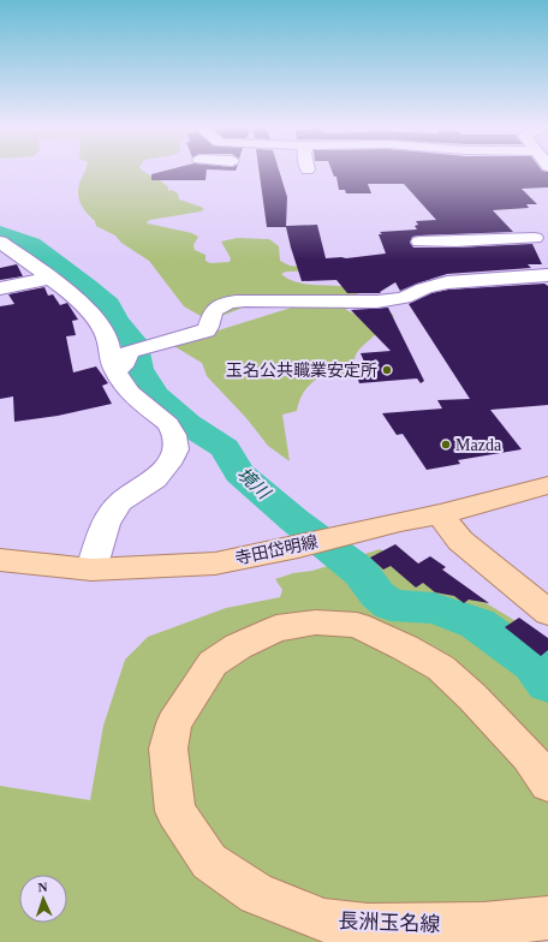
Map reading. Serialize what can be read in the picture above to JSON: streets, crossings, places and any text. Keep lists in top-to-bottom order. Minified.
{"streets":{"main road":["寺田岱明線","長洲玉名線"]},"water":["境川"],"places":["玉名公共職業安定所","Mazda"],"north":"top"}
